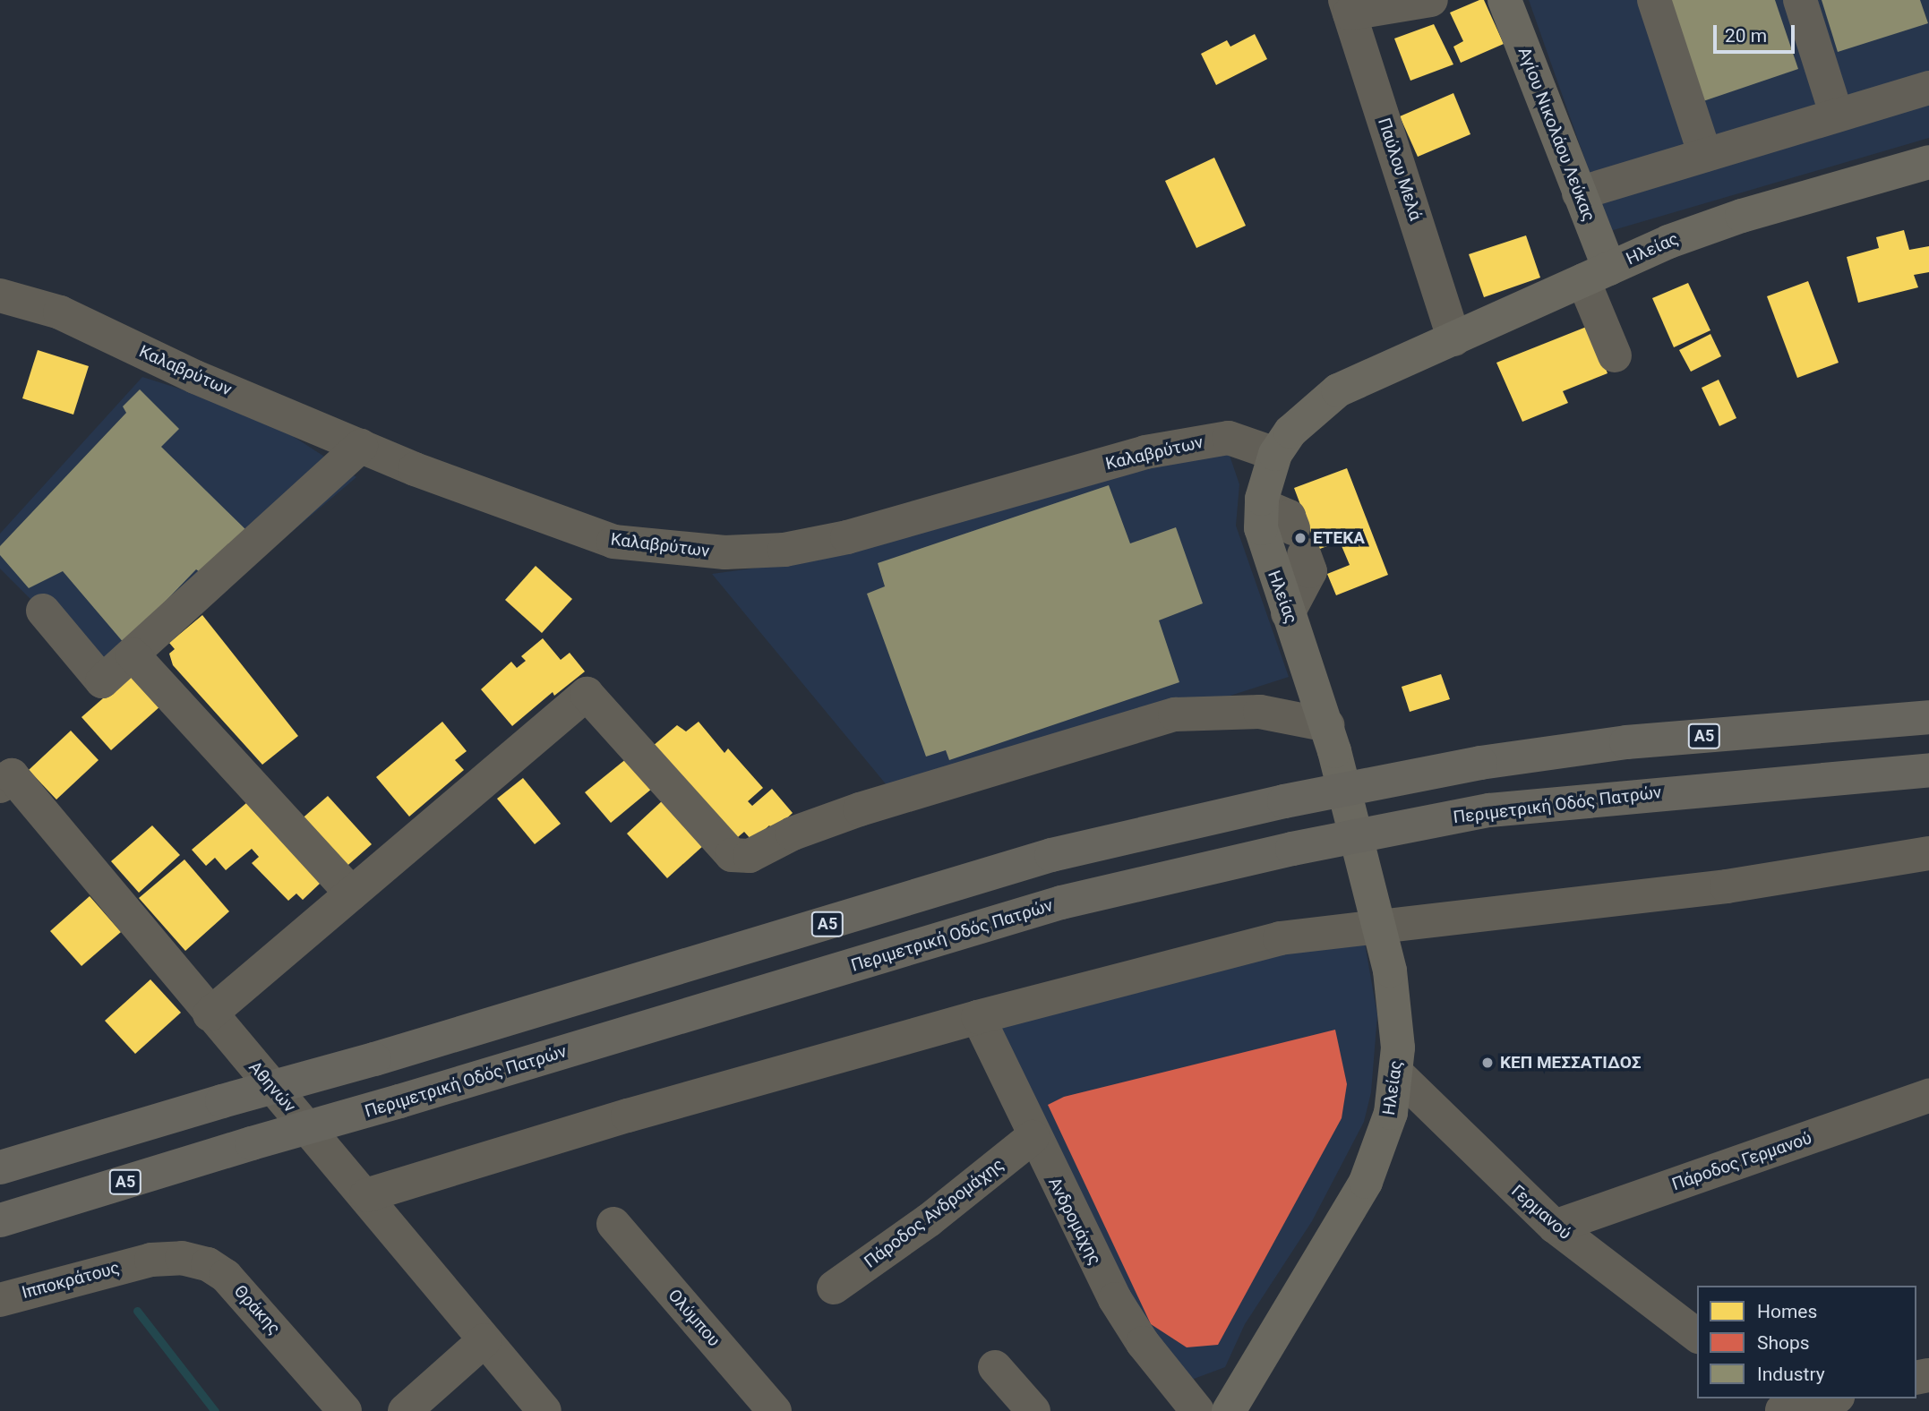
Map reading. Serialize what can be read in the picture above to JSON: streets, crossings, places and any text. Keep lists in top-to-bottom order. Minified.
{"streets":{"highway":["Α5","Περιμετρική Οδός Πατρών"],"main road":["Αγίου Νικολάου Λεύκας","Ηλείας"],"street":["Παύλου Μελά","Καλαβρύτων","Αθηνών","Πάροδος Γερμανού","Γερμανού","Πάροδος Ανδρομάχης","Ανδρομάχης","Ιπποκράτους","Θράκης","Ολύμπου"]},"crossings":[["Αγίου Νικολάου Λεύκας","Ηλείας"],["Παύλου Μελά","Ηλείας"],["Ηλείας","Καλαβρύτων"],["Ηλείας","Γερμανού"],["Πάροδος Γερμανού","Γερμανού"],["Πάροδος Ανδρομάχης","Ανδρομάχης"],["Ιπποκράτους","Θράκης"]],"places":["ΕΤΕΚΑ","ΚΕΠ ΜΕΣΣΑΤΙΔΟΣ"],"legend":["Homes","Shops","Industry"],"scale_bar":"20 m"}
